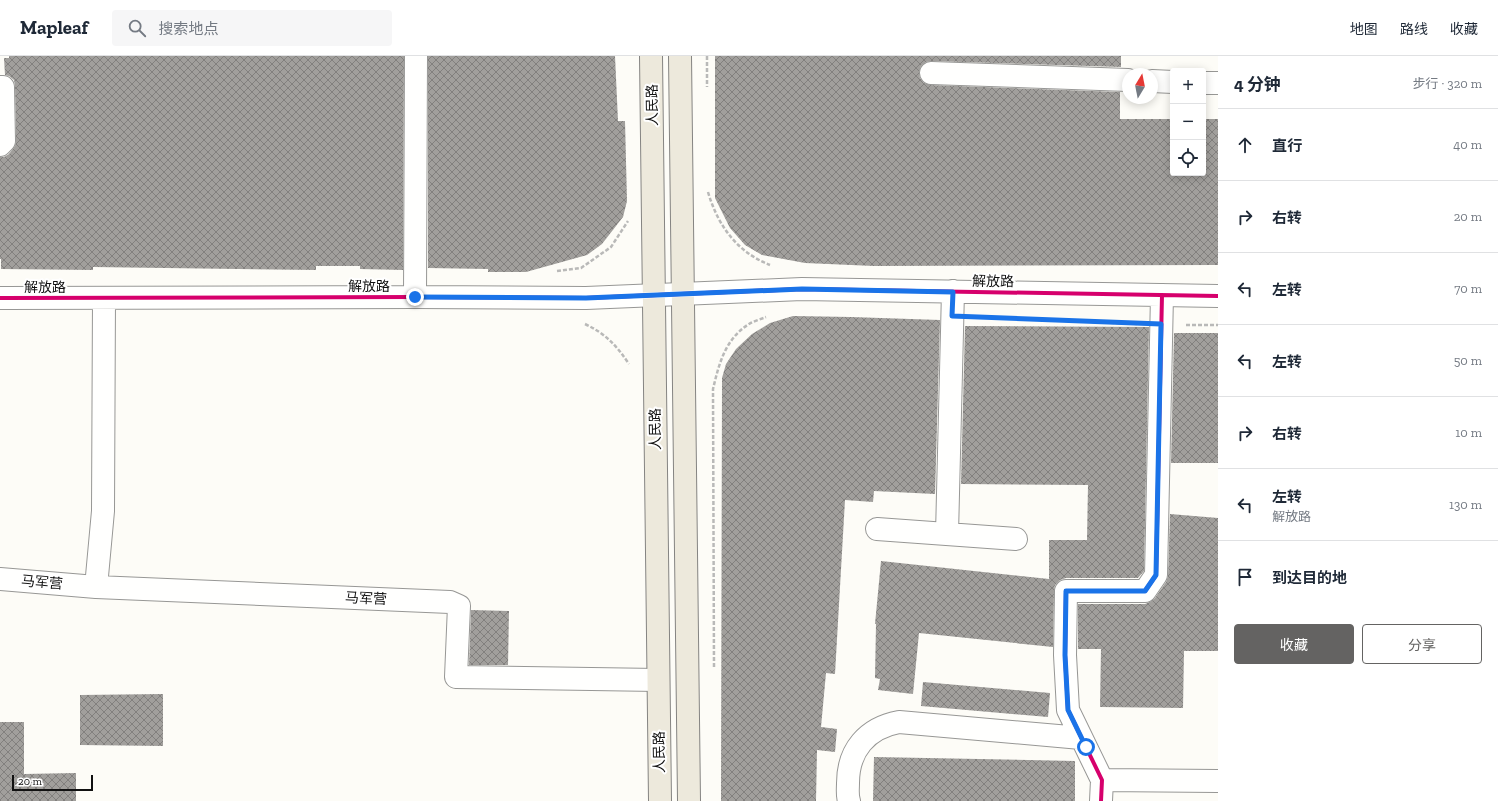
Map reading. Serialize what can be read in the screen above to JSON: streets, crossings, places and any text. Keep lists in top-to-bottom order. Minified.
{"streets":{"main road":["人民路"],"street":["解放路","马军营"]},"crossings":[["人民路","解放路"],["人民路","马军营"]],"scale_bar":"20 m","north":"top","page":{"header":"Mapleaf","search":"搜索地点","nav":["地图","路线","收藏"],"heading":["4 分钟","步行 · 320 m"],"map_buttons":["+","−"],"list":[["直行","40 m"],["右转","20 m"],["左转","70 m"],["左转","50 m"],["右转","10 m"],["左转","解放路","130 m"],"到达目的地"],"buttons":["收藏","分享"],"scale":"20 m"}}
